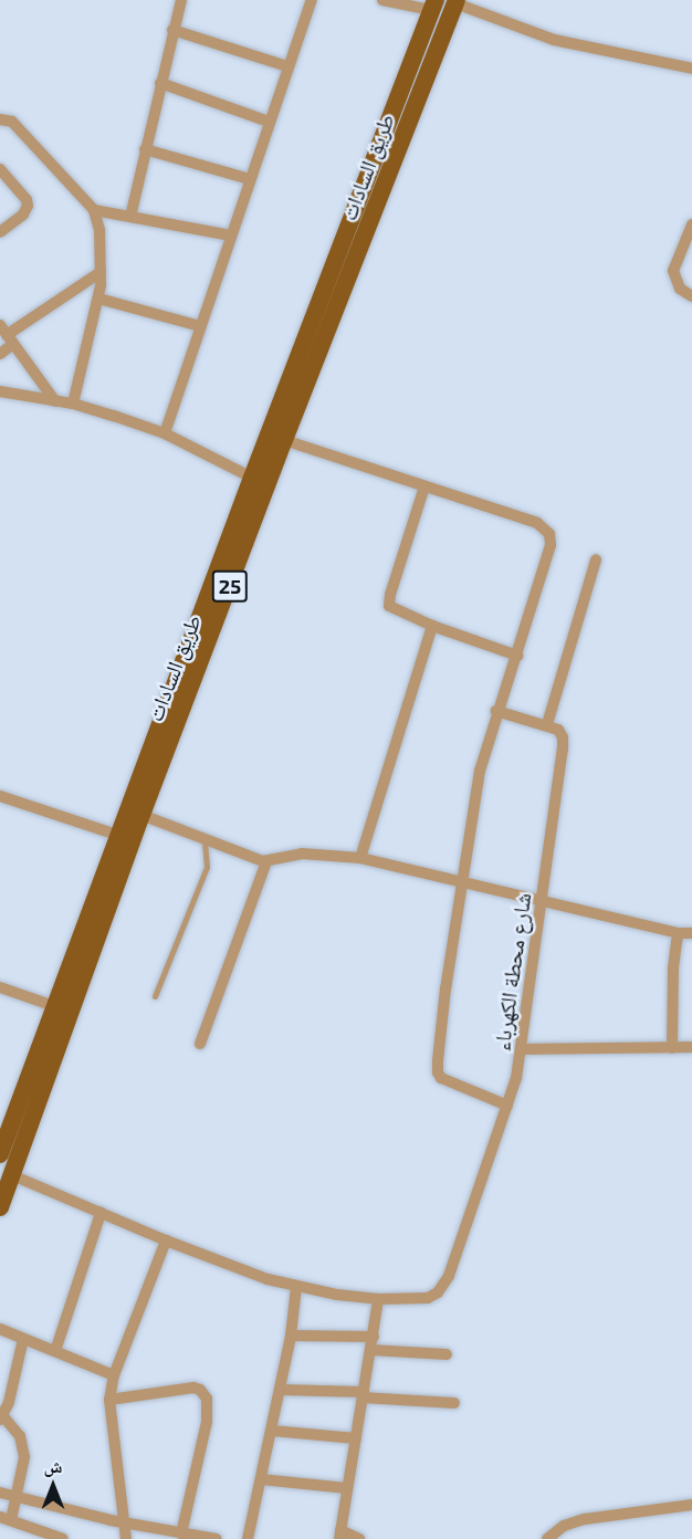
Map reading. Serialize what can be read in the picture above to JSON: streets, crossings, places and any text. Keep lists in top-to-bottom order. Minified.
{"streets":{"main road":["طريق السادات","25"],"street":["شارع محطة الكهرباء"]},"north":"top"}
